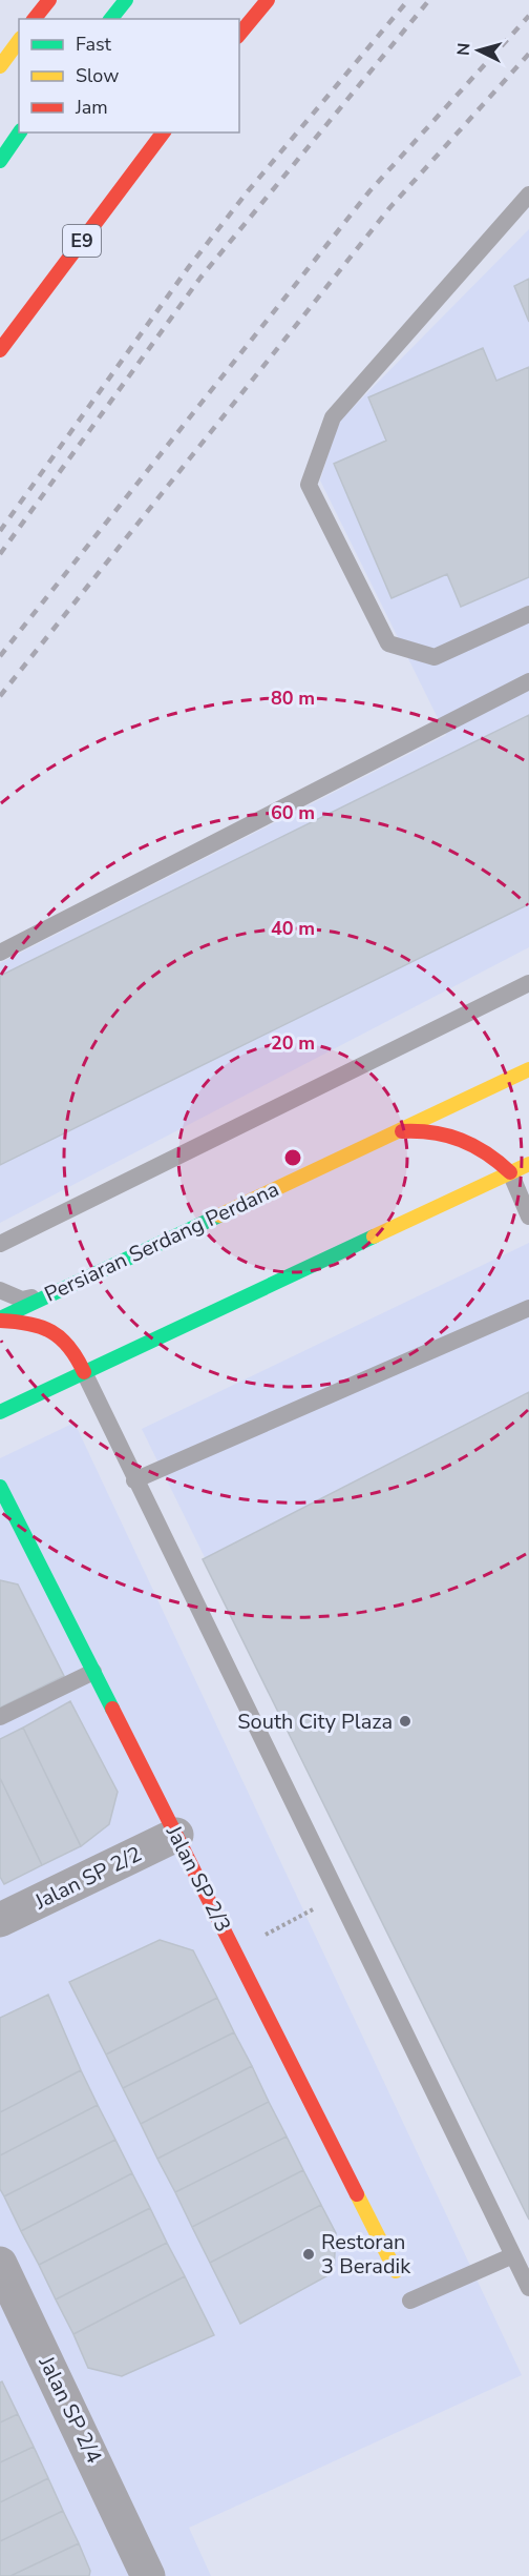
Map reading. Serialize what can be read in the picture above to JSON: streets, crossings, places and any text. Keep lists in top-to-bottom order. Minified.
{"streets":{"main road":["E9","Persiaran Serdang Perdana","Jalan SP 2/3"],"street":["Jalan SP 2/2","Jalan SP 2/4"]},"crossings":[["Jalan SP 2/2","Jalan SP 2/3"]],"places":["South City Plaza","Restoran 3 Beradik"],"legend":["Fast","Slow","Jam"],"north":"left","rings":["80 m","60 m","40 m","20 m"]}
